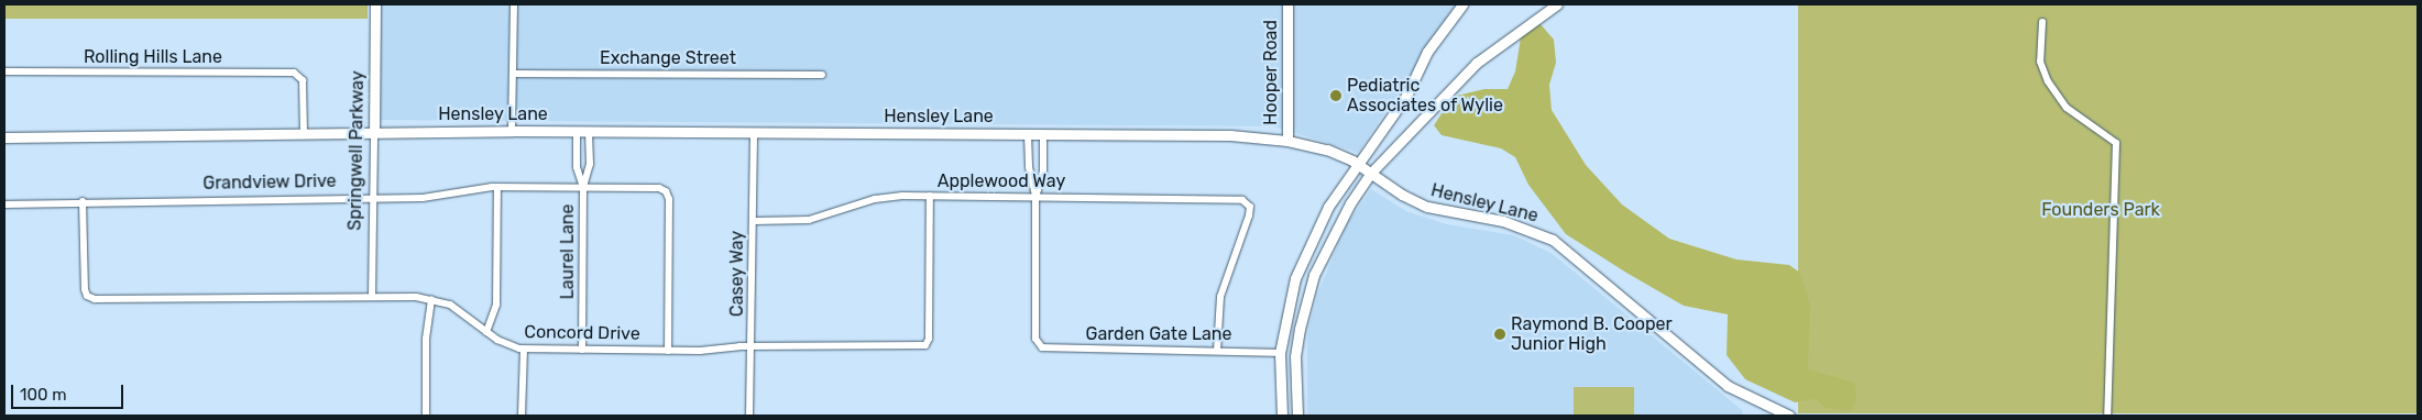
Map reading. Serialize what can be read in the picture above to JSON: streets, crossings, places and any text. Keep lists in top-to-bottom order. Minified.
{"streets":{"street":["Rolling Hills Lane","Exchange Street","Hooper Road","Hensley Lane","Springwell Parkway","Applewood Way","Grandview Drive","Laurel Lane","Casey Way","Concord Drive","Garden Gate Lane"]},"crossings":[["Rolling Hills Lane","Hensley Lane"],["Hooper Road","Hensley Lane"],["Hensley Lane","Springwell Parkway"],["Hensley Lane","Laurel Lane"],["Hensley Lane","Casey Way"],["Springwell Parkway","Grandview Drive"],["Springwell Parkway","Concord Drive"],["Applewood Way","Casey Way"],["Applewood Way","Concord Drive"],["Applewood Way","Garden Gate Lane"],["Grandview Drive","Laurel Lane"],["Grandview Drive","Concord Drive"],["Laurel Lane","Concord Drive"],["Casey Way","Concord Drive"]],"parks":["Founders Park"],"places":["Pediatric Associates of Wylie","Raymond B. Cooper Junior High"],"scale_bar":"100 m"}
